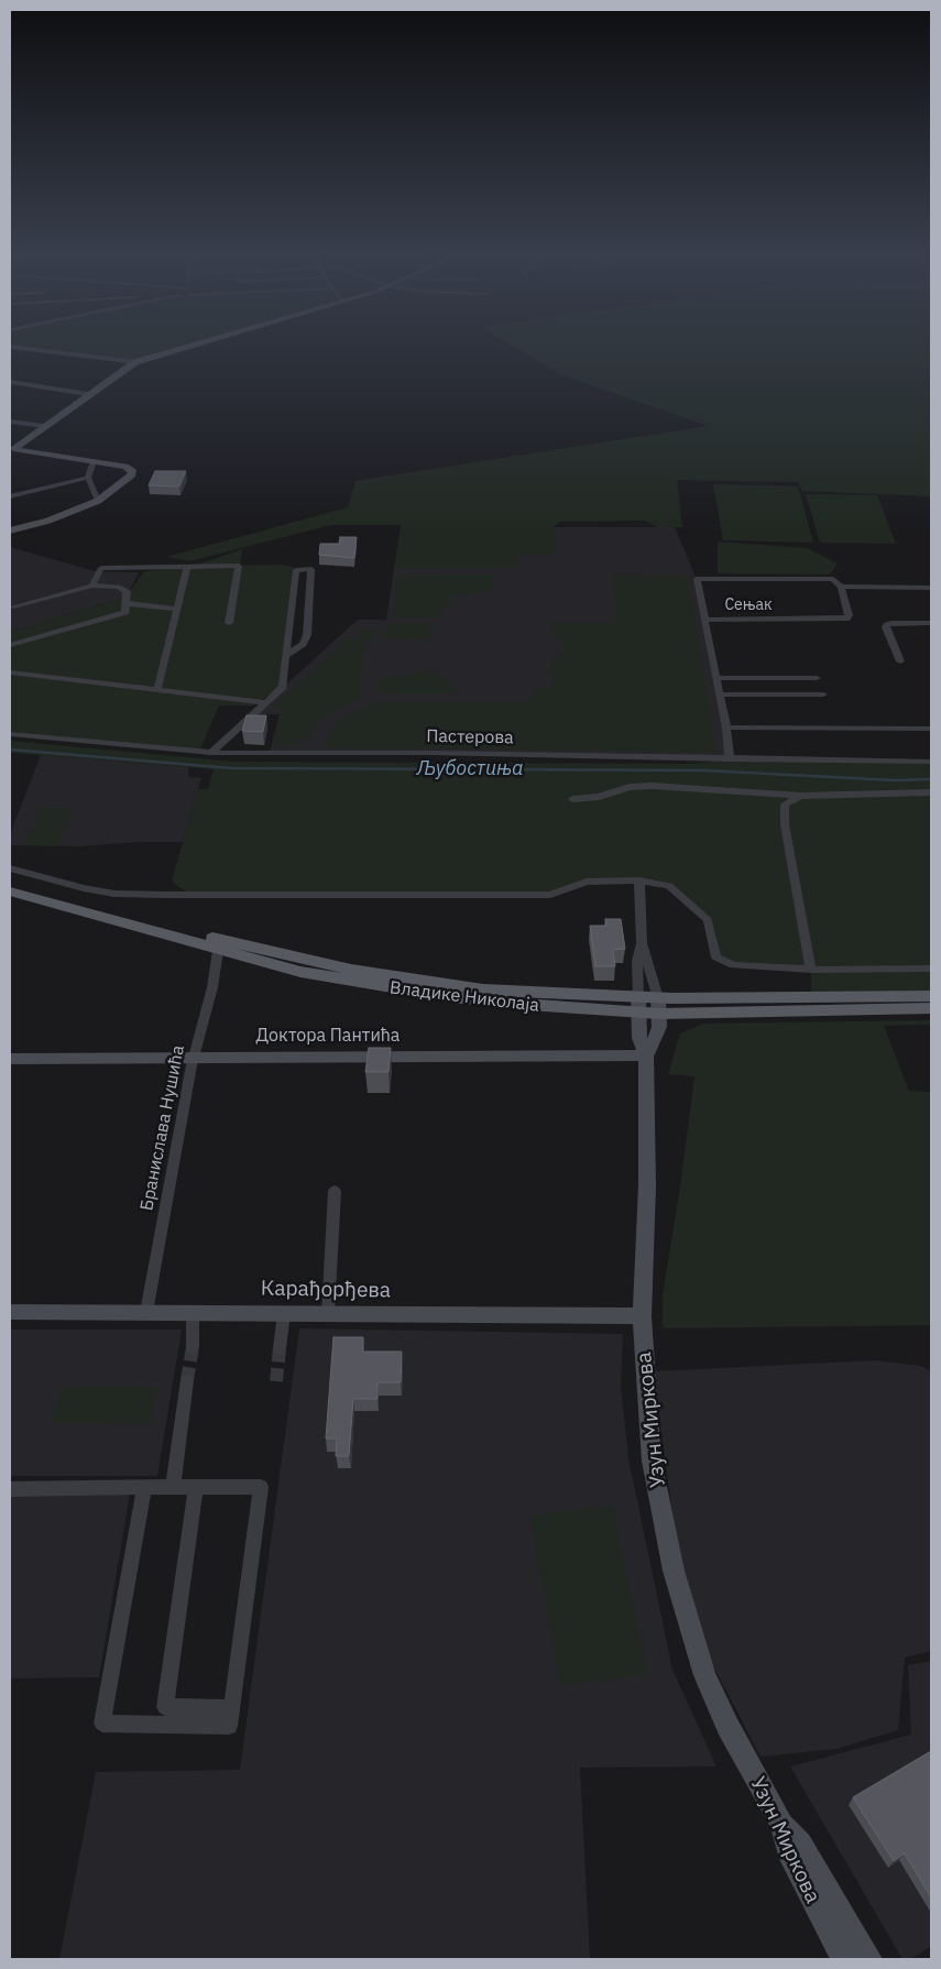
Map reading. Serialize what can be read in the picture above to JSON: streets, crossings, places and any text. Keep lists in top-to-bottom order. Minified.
{"streets":{"main road":["Владике Николаја"],"street":["Сењак","Пастерова","Доктора Пантића","Бранислава Нушића","Карађорђева","Узун Миркова"]},"crossings":[["Владике Николаја","Бранислава Нушића"],["Владике Николаја","Узун Миркова"],["Доктора Пантића","Бранислава Нушића"],["Доктора Пантића","Узун Миркова"],["Бранислава Нушића","Карађорђева"],["Карађорђева","Узун Миркова"]],"water":["Љубостиња"]}
